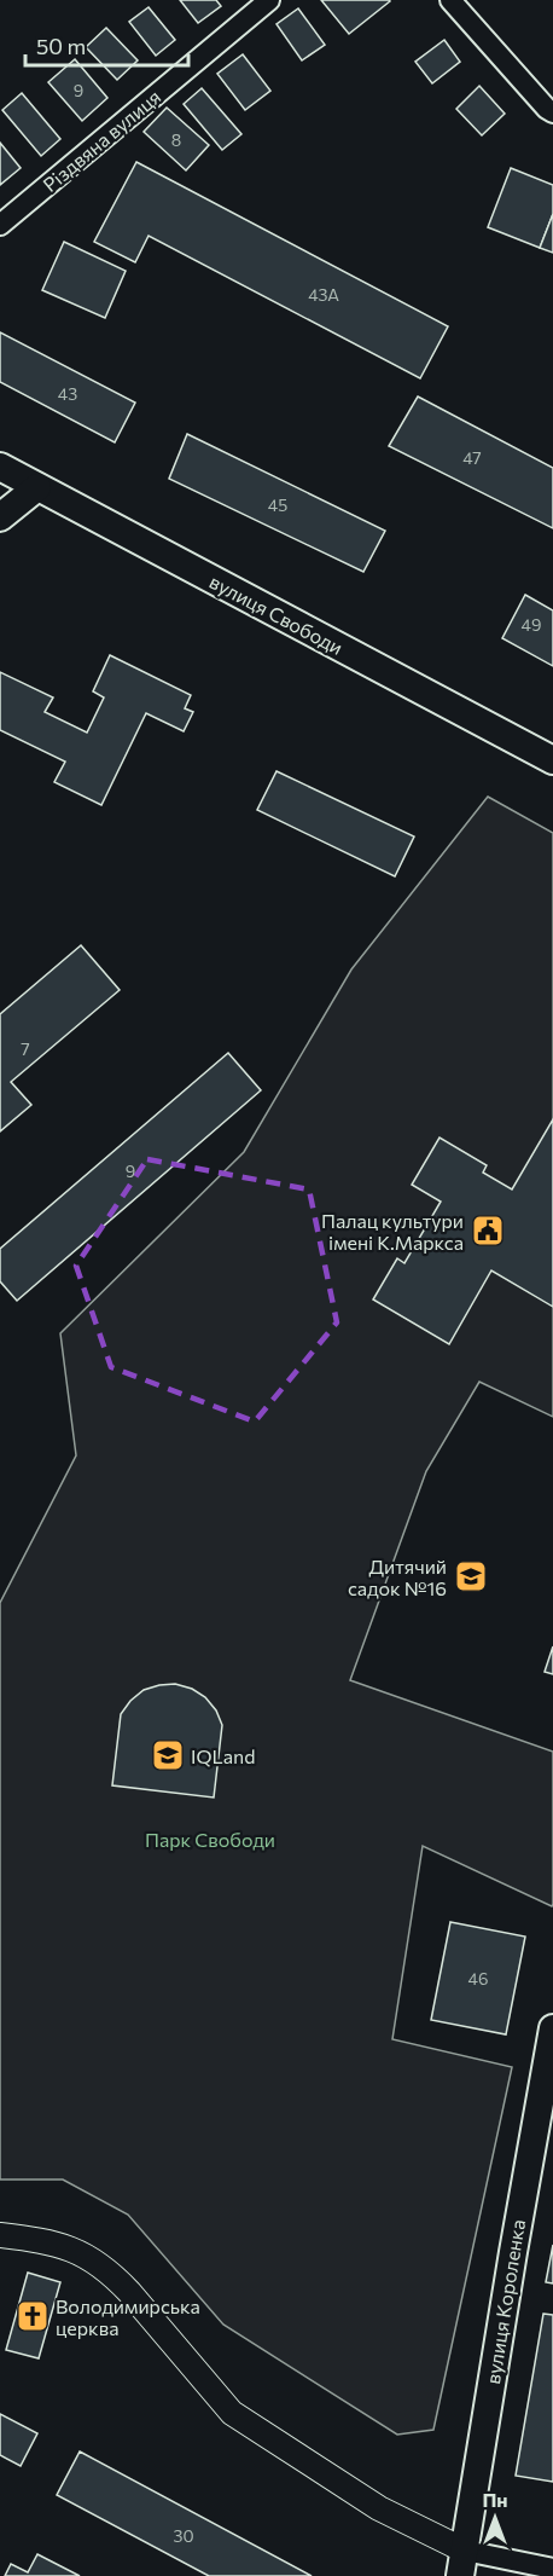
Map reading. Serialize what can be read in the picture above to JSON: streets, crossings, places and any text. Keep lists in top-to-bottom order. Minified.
{"streets":{"main road":["вулиця Свободи","вулиця Короленка"],"street":["Різдвяна вулиця"]},"parks":["Парк Свободи"],"places":{"public building":["Палац культури імені К.Маркса"],"school or university":["Дитячий садок №16","IQLand"],"church":["Володимирська церква"]},"house_numbers":["9","8","43А","43","47","45","49","7","9","46","30"],"scale_bar":"50 m","north":"top"}
